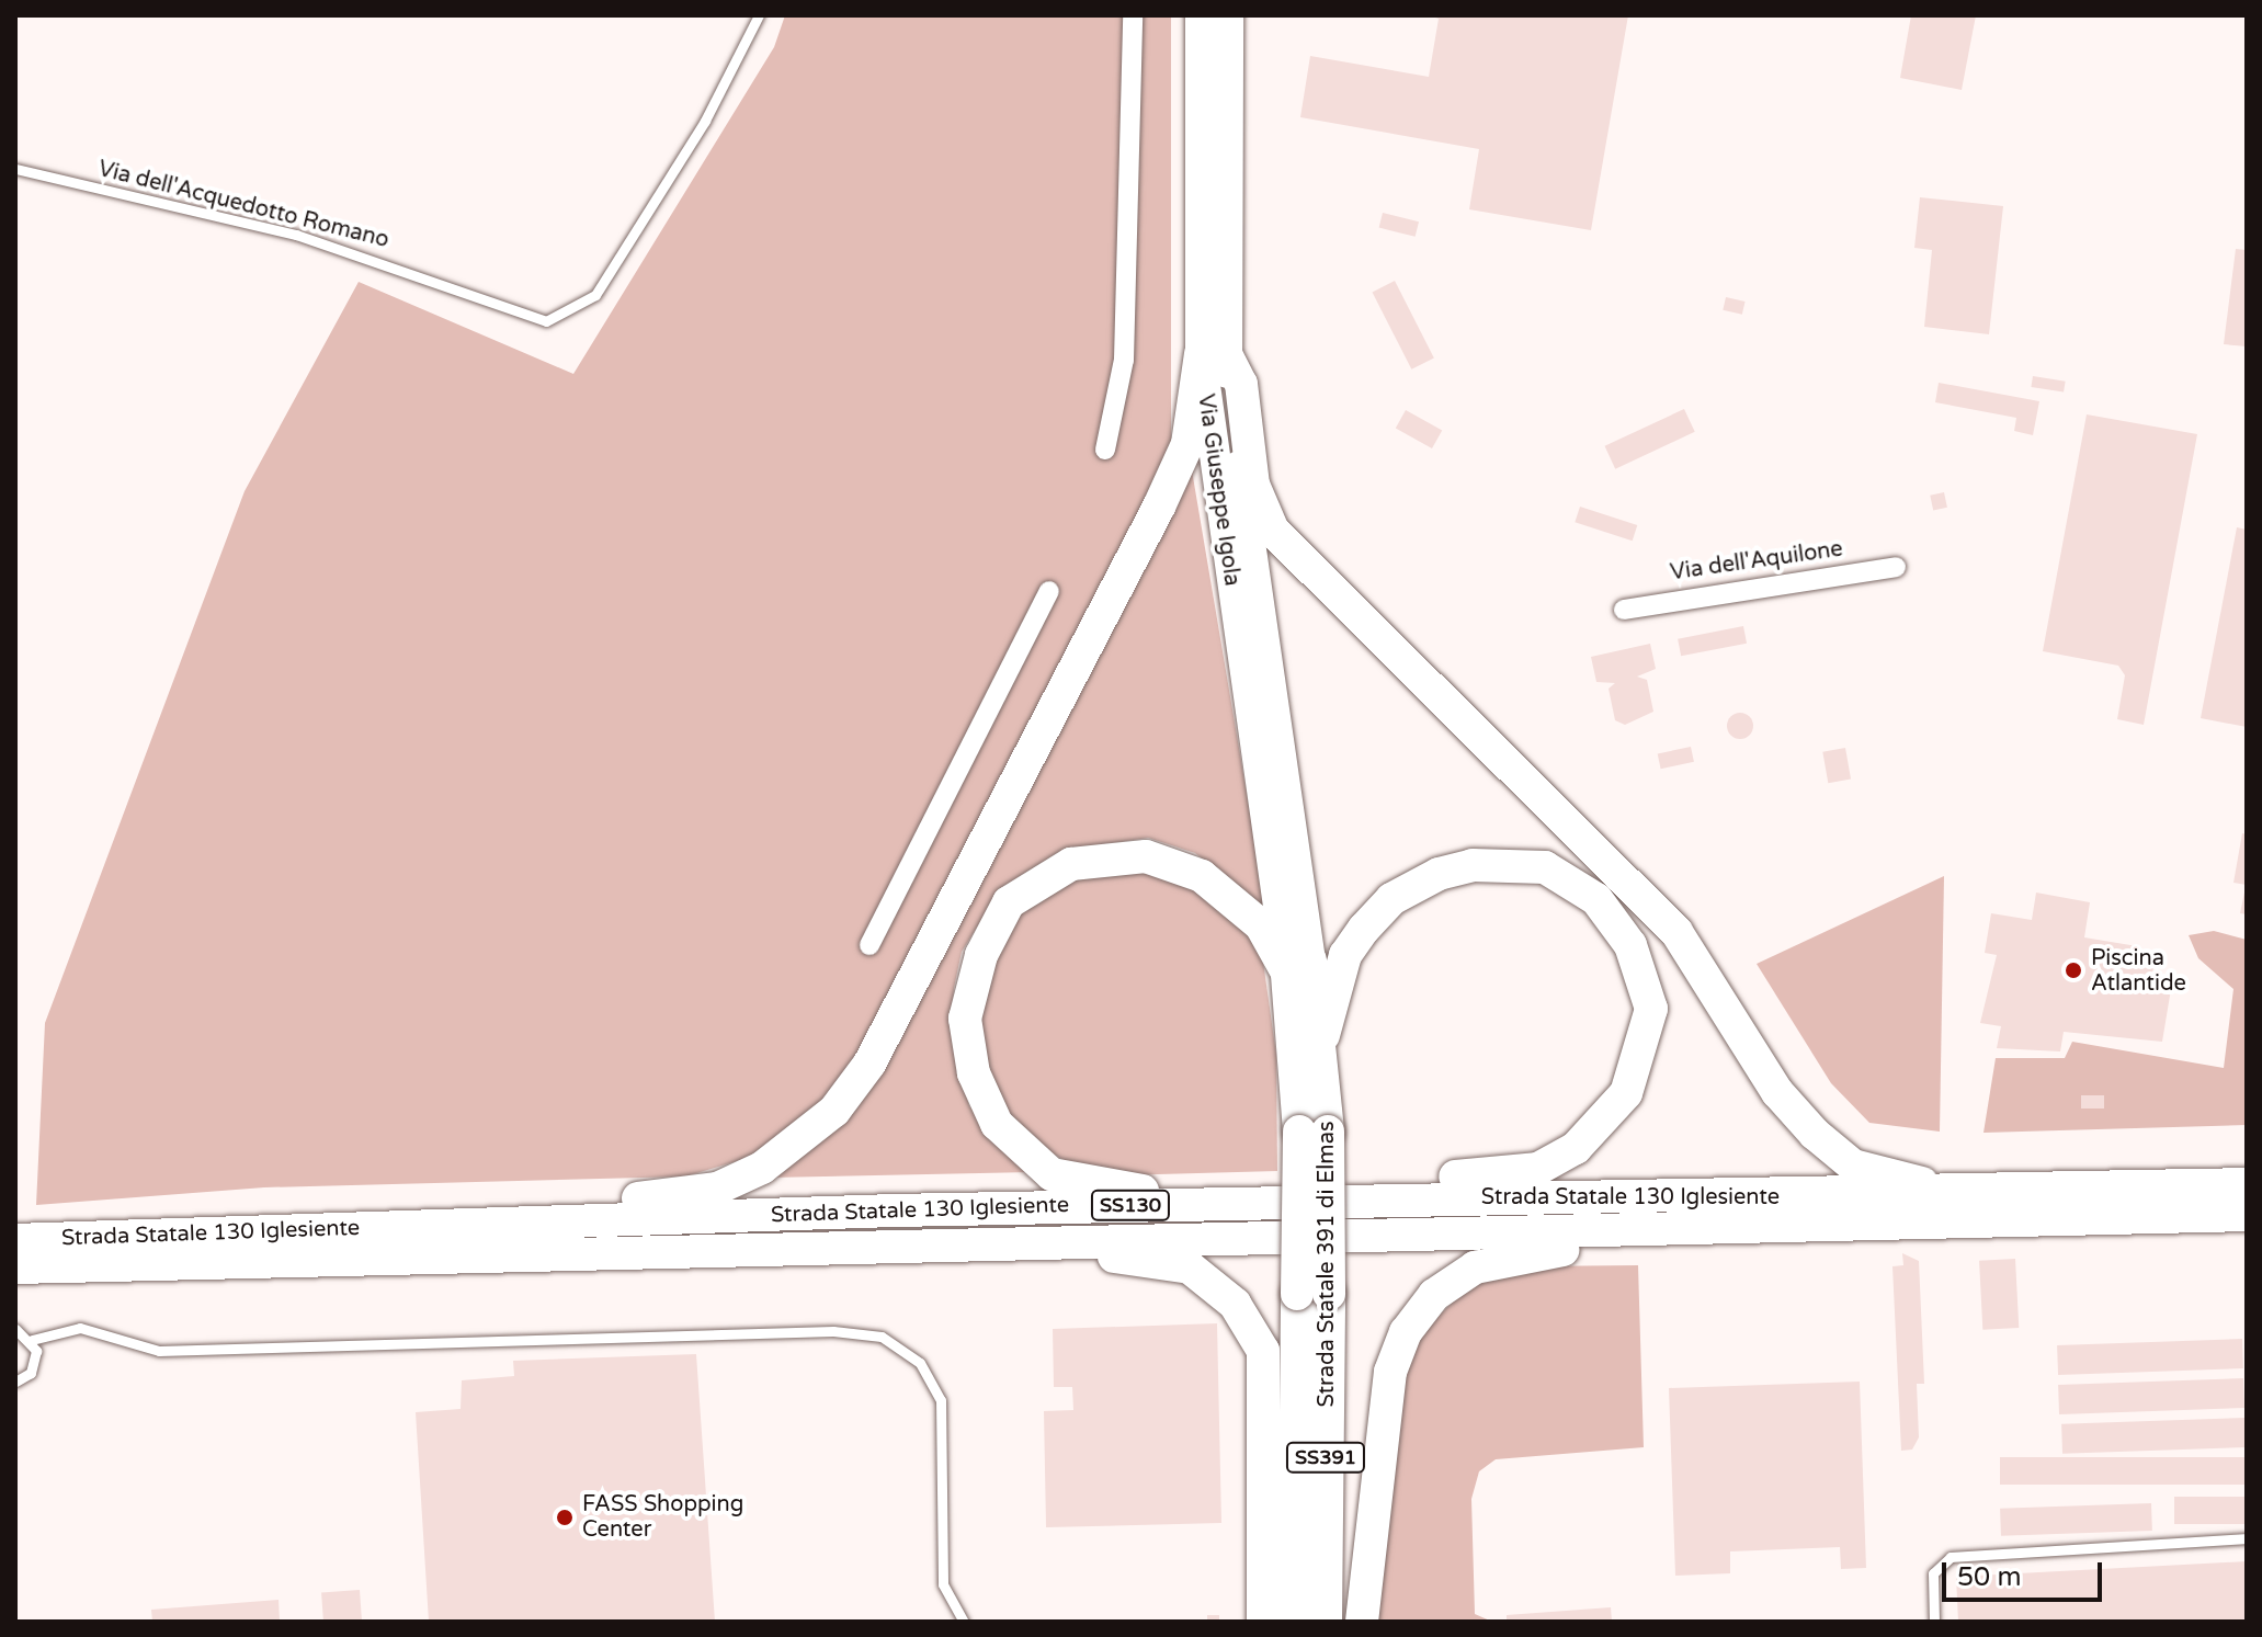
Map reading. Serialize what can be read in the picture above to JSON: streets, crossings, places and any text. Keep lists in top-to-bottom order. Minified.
{"streets":{"highway":["Strada Statale 130 Iglesiente","SS130","Strada Statale 391 di Elmas","SS391"],"main road":["Via Giuseppe Igola"],"street":["Via dell'Aquilone"],"lane":["Via dell'Acquedotto Romano"]},"crossings":[["Via Giuseppe Igola","Strada Statale 391 di Elmas"]],"places":["Piscina Atlantide","FASS Shopping Center"],"scale_bar":"50 m"}
